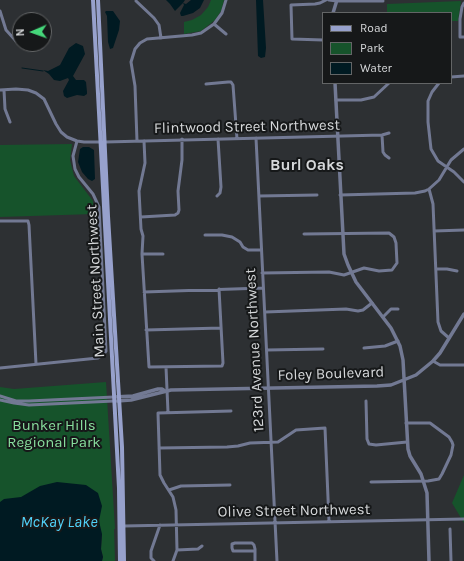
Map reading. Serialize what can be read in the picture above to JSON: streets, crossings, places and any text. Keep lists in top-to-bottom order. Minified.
{"streets":{"main road":["Main Street Northwest"],"street":["Flintwood Street Northwest","123rd Avenue Northwest","Foley Boulevard","Olive Street Northwest"]},"crossings":[["Flintwood Street Northwest","Main Street Northwest"],["Flintwood Street Northwest","123rd Avenue Northwest"],["Main Street Northwest","Foley Boulevard"],["Main Street Northwest","Olive Street Northwest"],["123rd Avenue Northwest","Foley Boulevard"],["123rd Avenue Northwest","Olive Street Northwest"]],"districts":["Burl Oaks"],"water":["McKay Lake"],"parks":["Bunker Hills Regional Park"],"legend":["Road","Park","Water"],"north":"left"}
